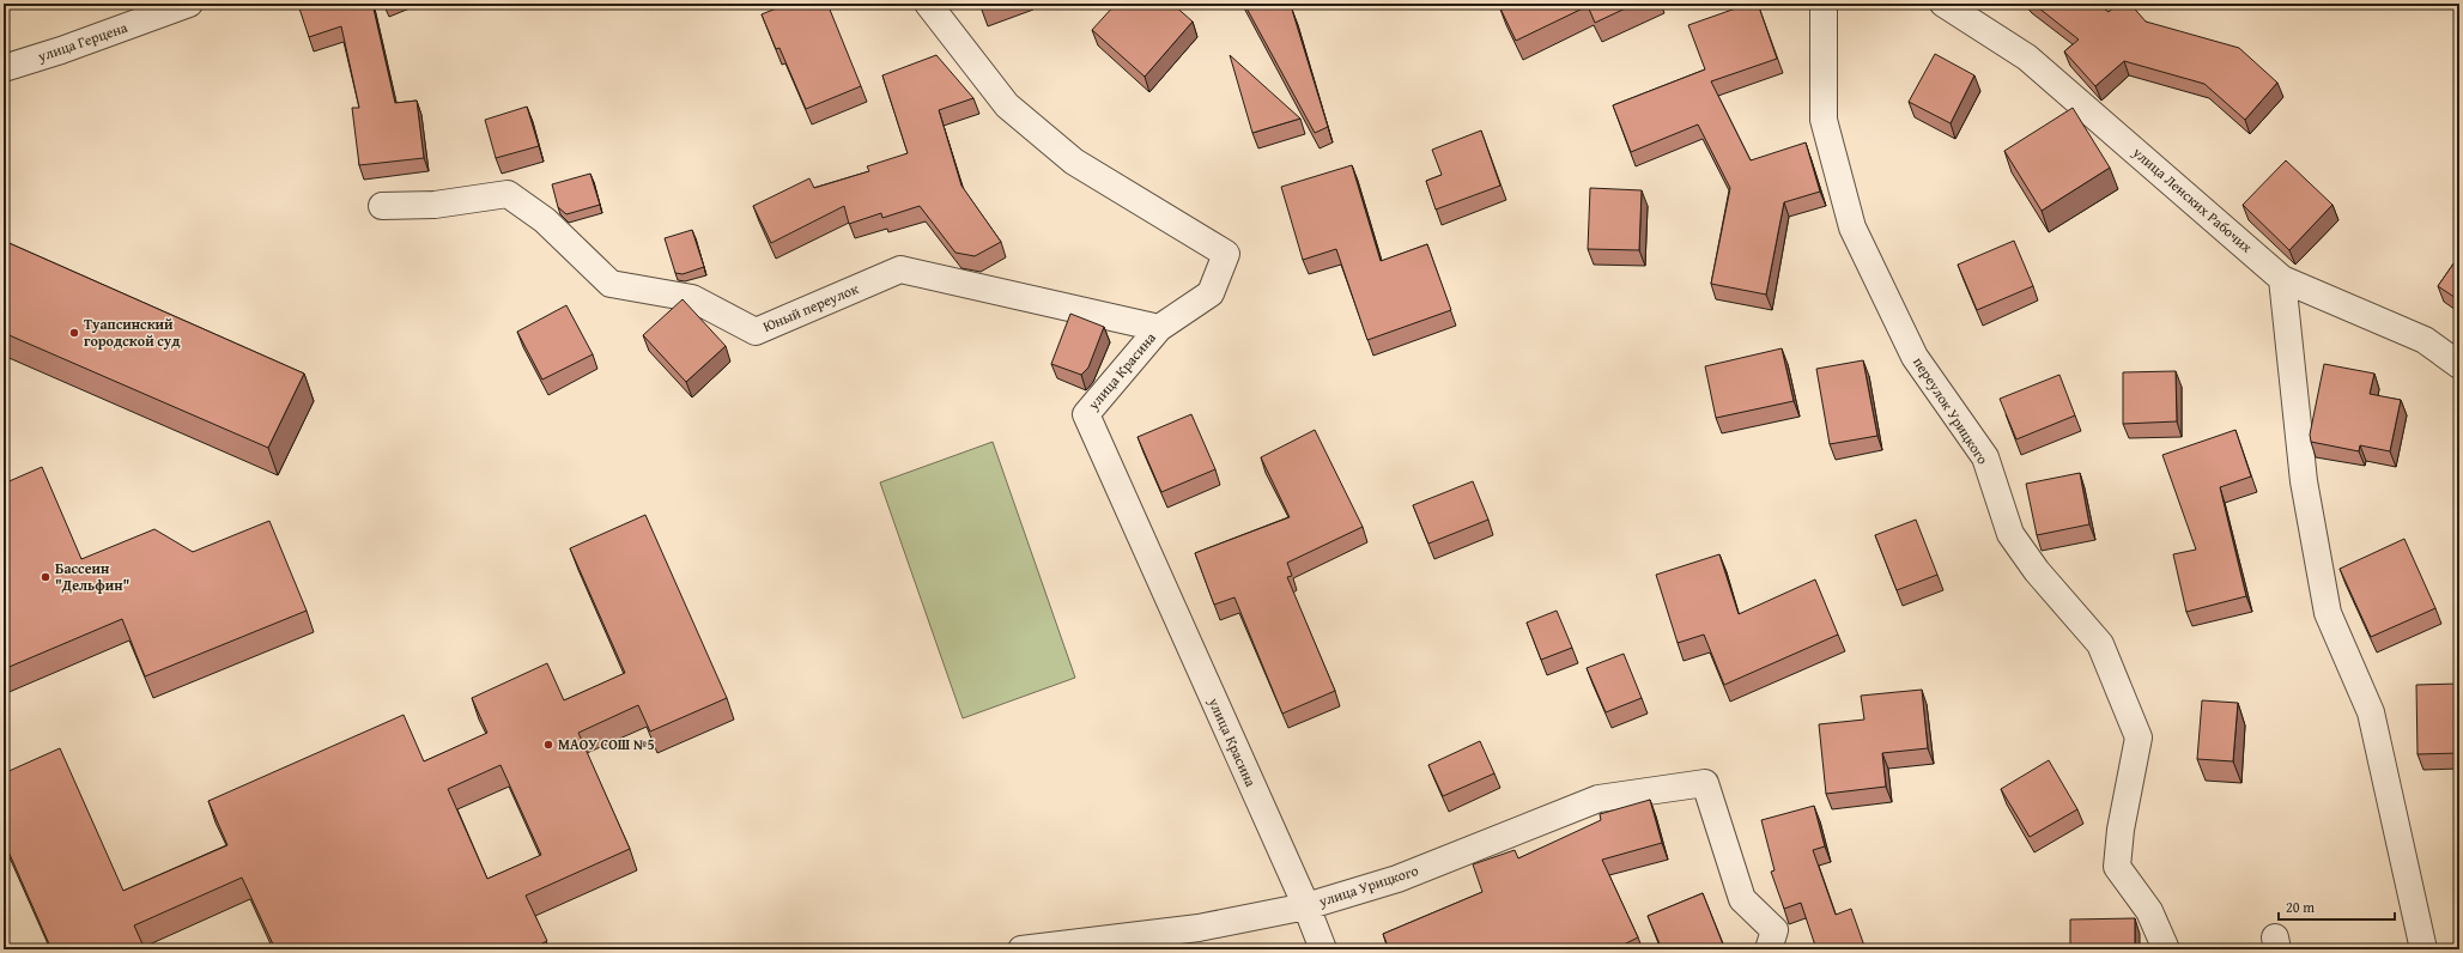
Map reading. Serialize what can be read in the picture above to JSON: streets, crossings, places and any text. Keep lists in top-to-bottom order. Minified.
{"streets":{"street":["улица Герцена","улица Ленских Рабочих","Юный переулок","улица Красина","переулок Урицкого","улица Урицкого"]},"crossings":[["Юный переулок","улица Красина"],["улица Красина","улица Урицкого"]],"places":["Туапсинский городской суд","Бассеин \"Дельфин\"","МАОУ СОШ №5"],"scale_bar":"20 m"}
